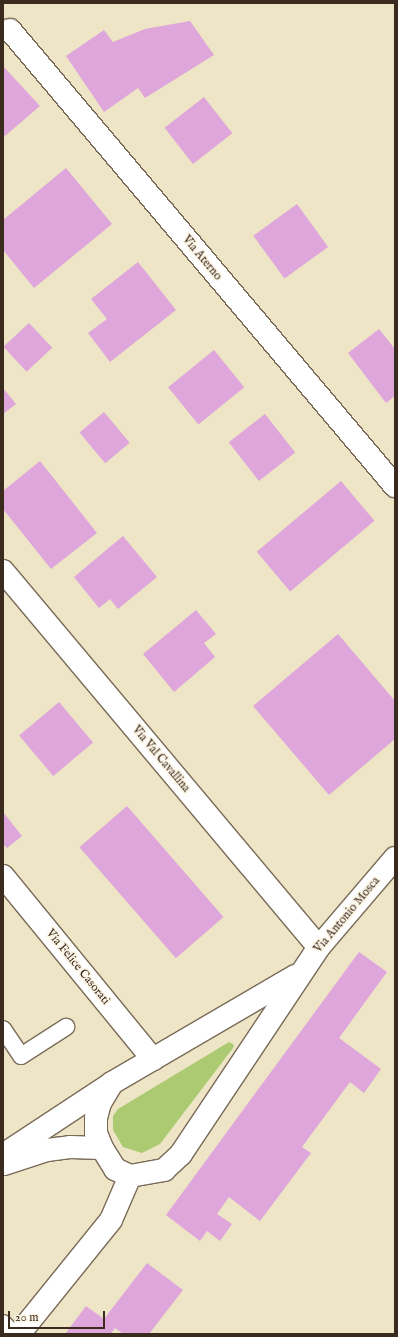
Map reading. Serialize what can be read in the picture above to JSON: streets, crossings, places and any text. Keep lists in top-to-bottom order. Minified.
{"streets":{"street":["Via Aterno","Via Val Cavallina","Via Antonio Mosca","Via Felice Casorati"]},"crossings":[["Via Val Cavallina","Via Antonio Mosca"]],"scale_bar":"20 m"}
